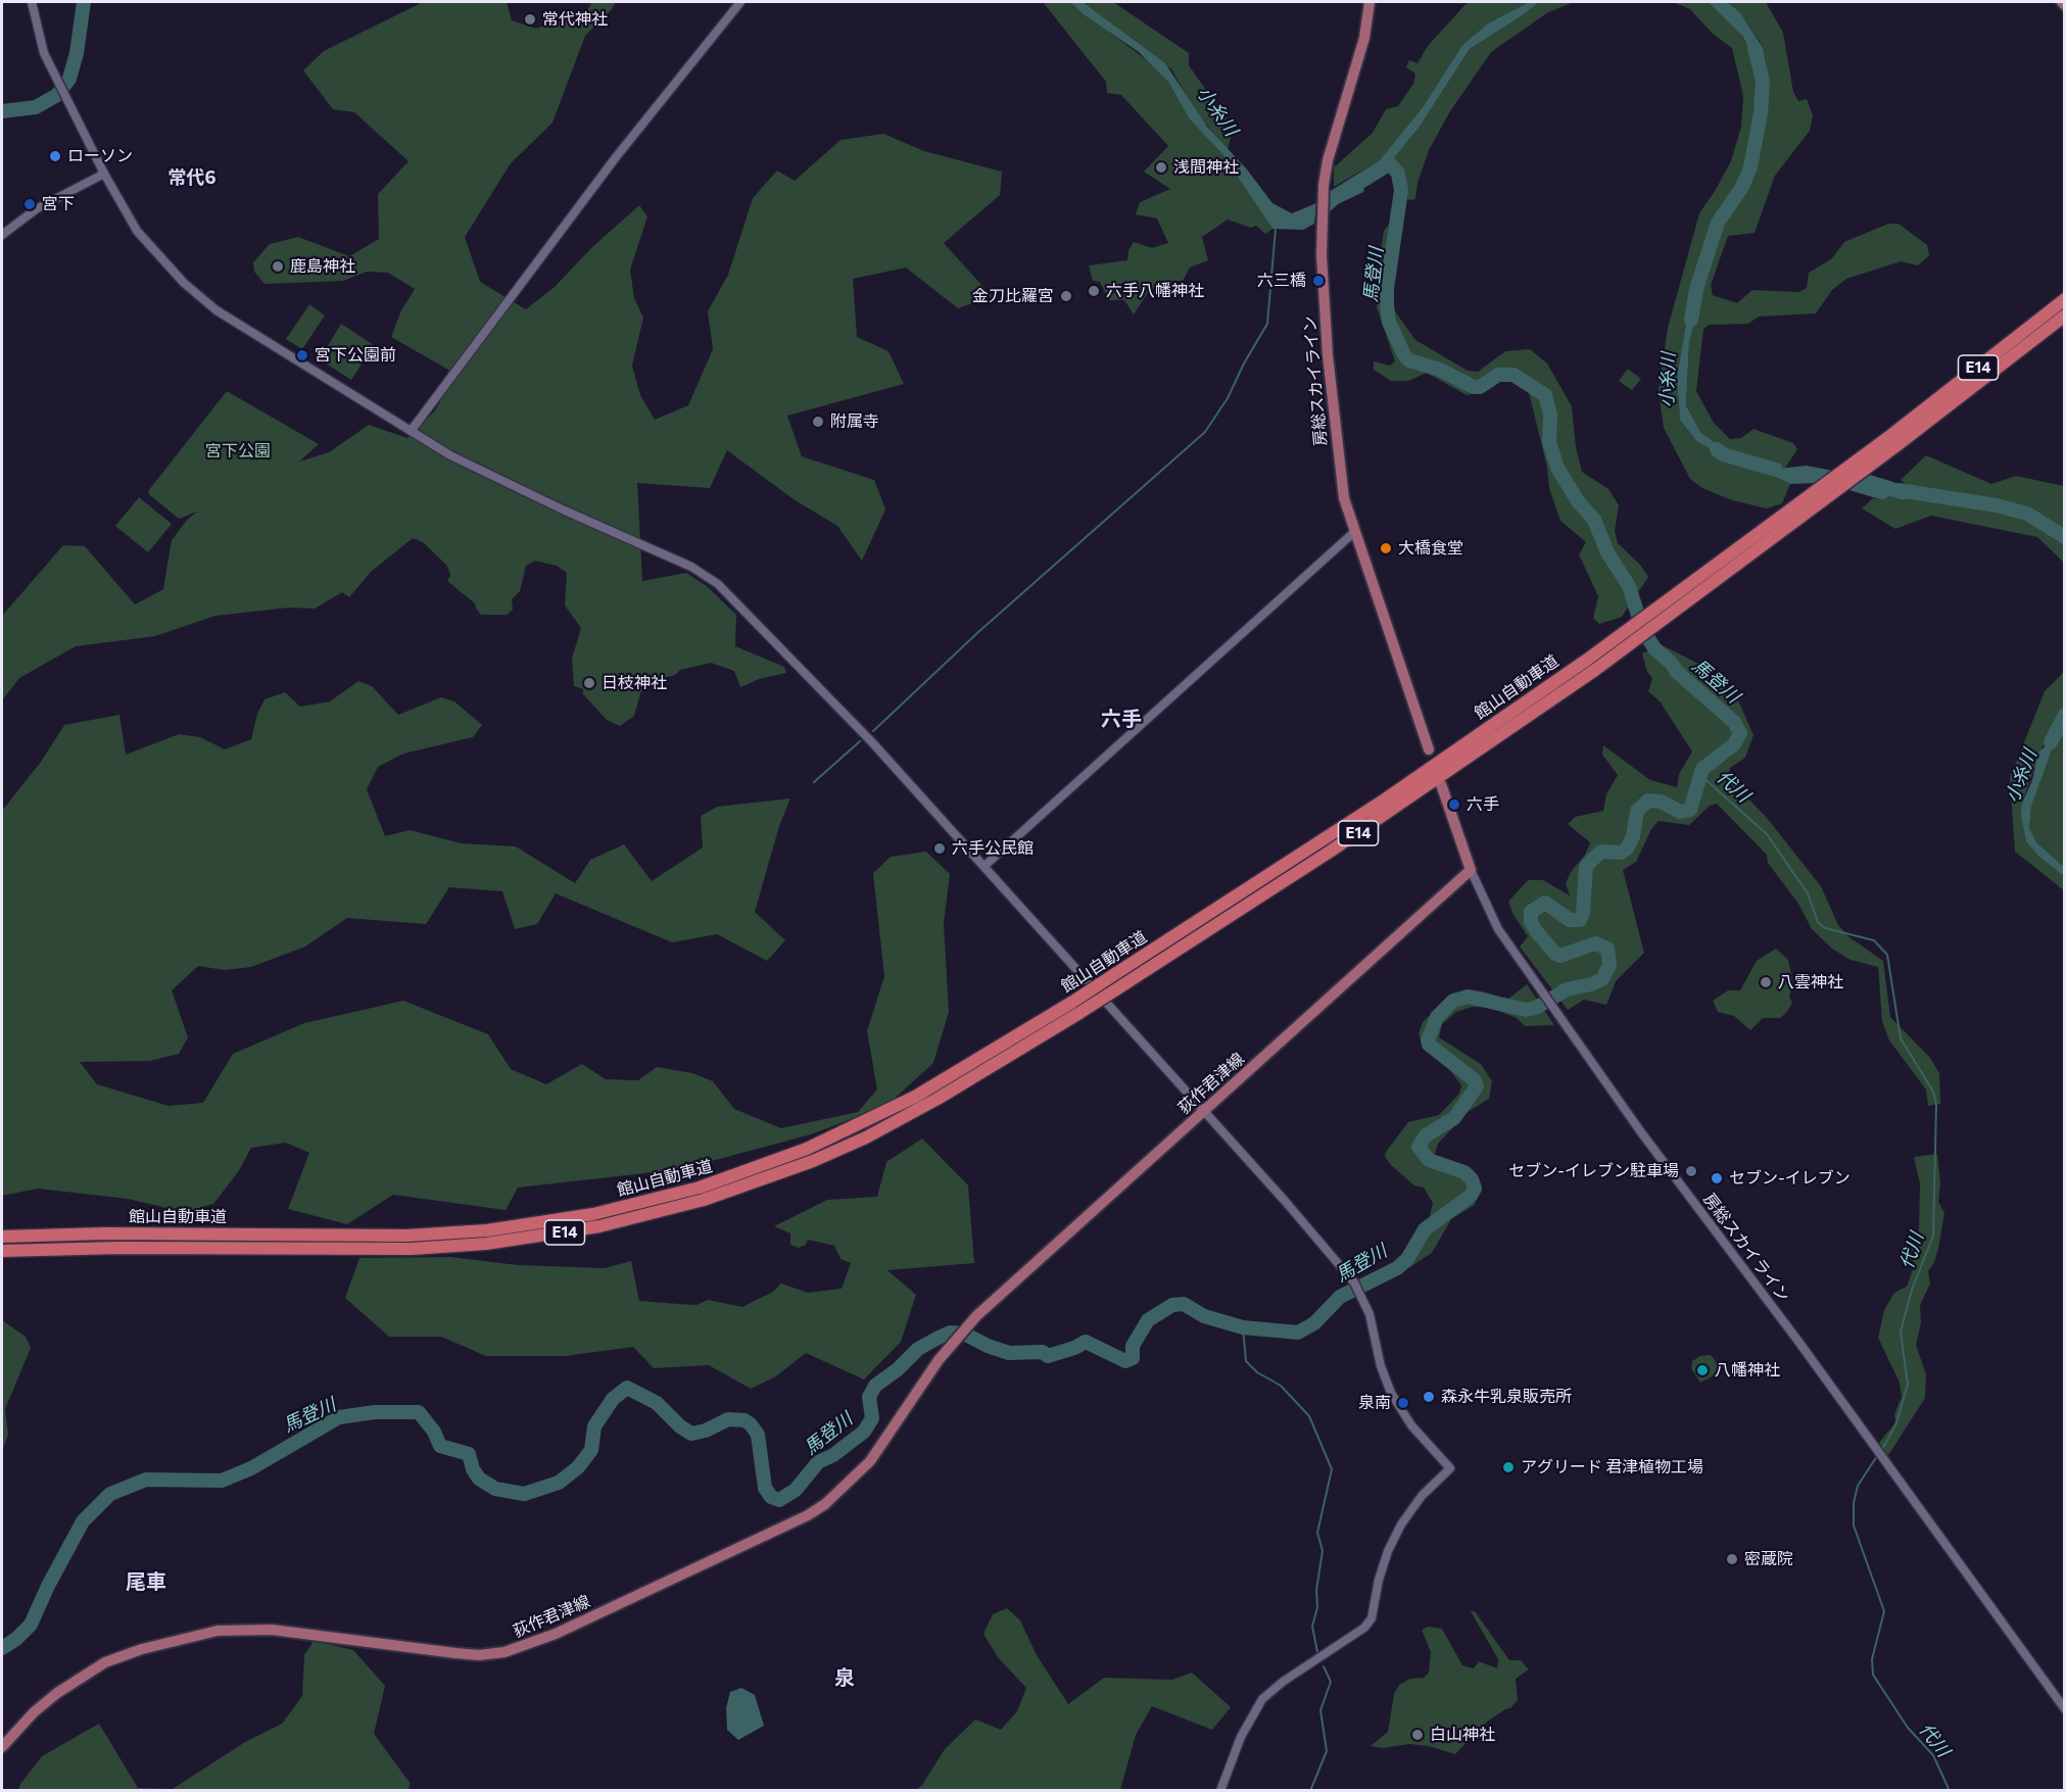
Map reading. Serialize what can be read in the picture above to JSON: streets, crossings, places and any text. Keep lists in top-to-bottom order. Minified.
{"streets":{"highway":["E14","館山自動車道"],"main road":["房総スカイライン","荻作君津線"]},"crossings":[["房総スカイライン","荻作君津線"]],"districts":["常代6","六手","尾車","泉"],"water":["小糸川","馬登川","代川"],"parks":["宮下公園"],"places":["常代神社","ローソン","浅間神社","宮下","鹿島神社","六三橋","六手八幡神社","金刀比羅宮","宮下公園前","附属寺","大橋食堂","日枝神社","六手","六手公民館","八雲神社","セブン-イレブン駐車場","セブン-イレブン","八幡神社","森永牛乳泉販売所","泉南","アグリード 君津植物工場","密蔵院","白山神社"]}
